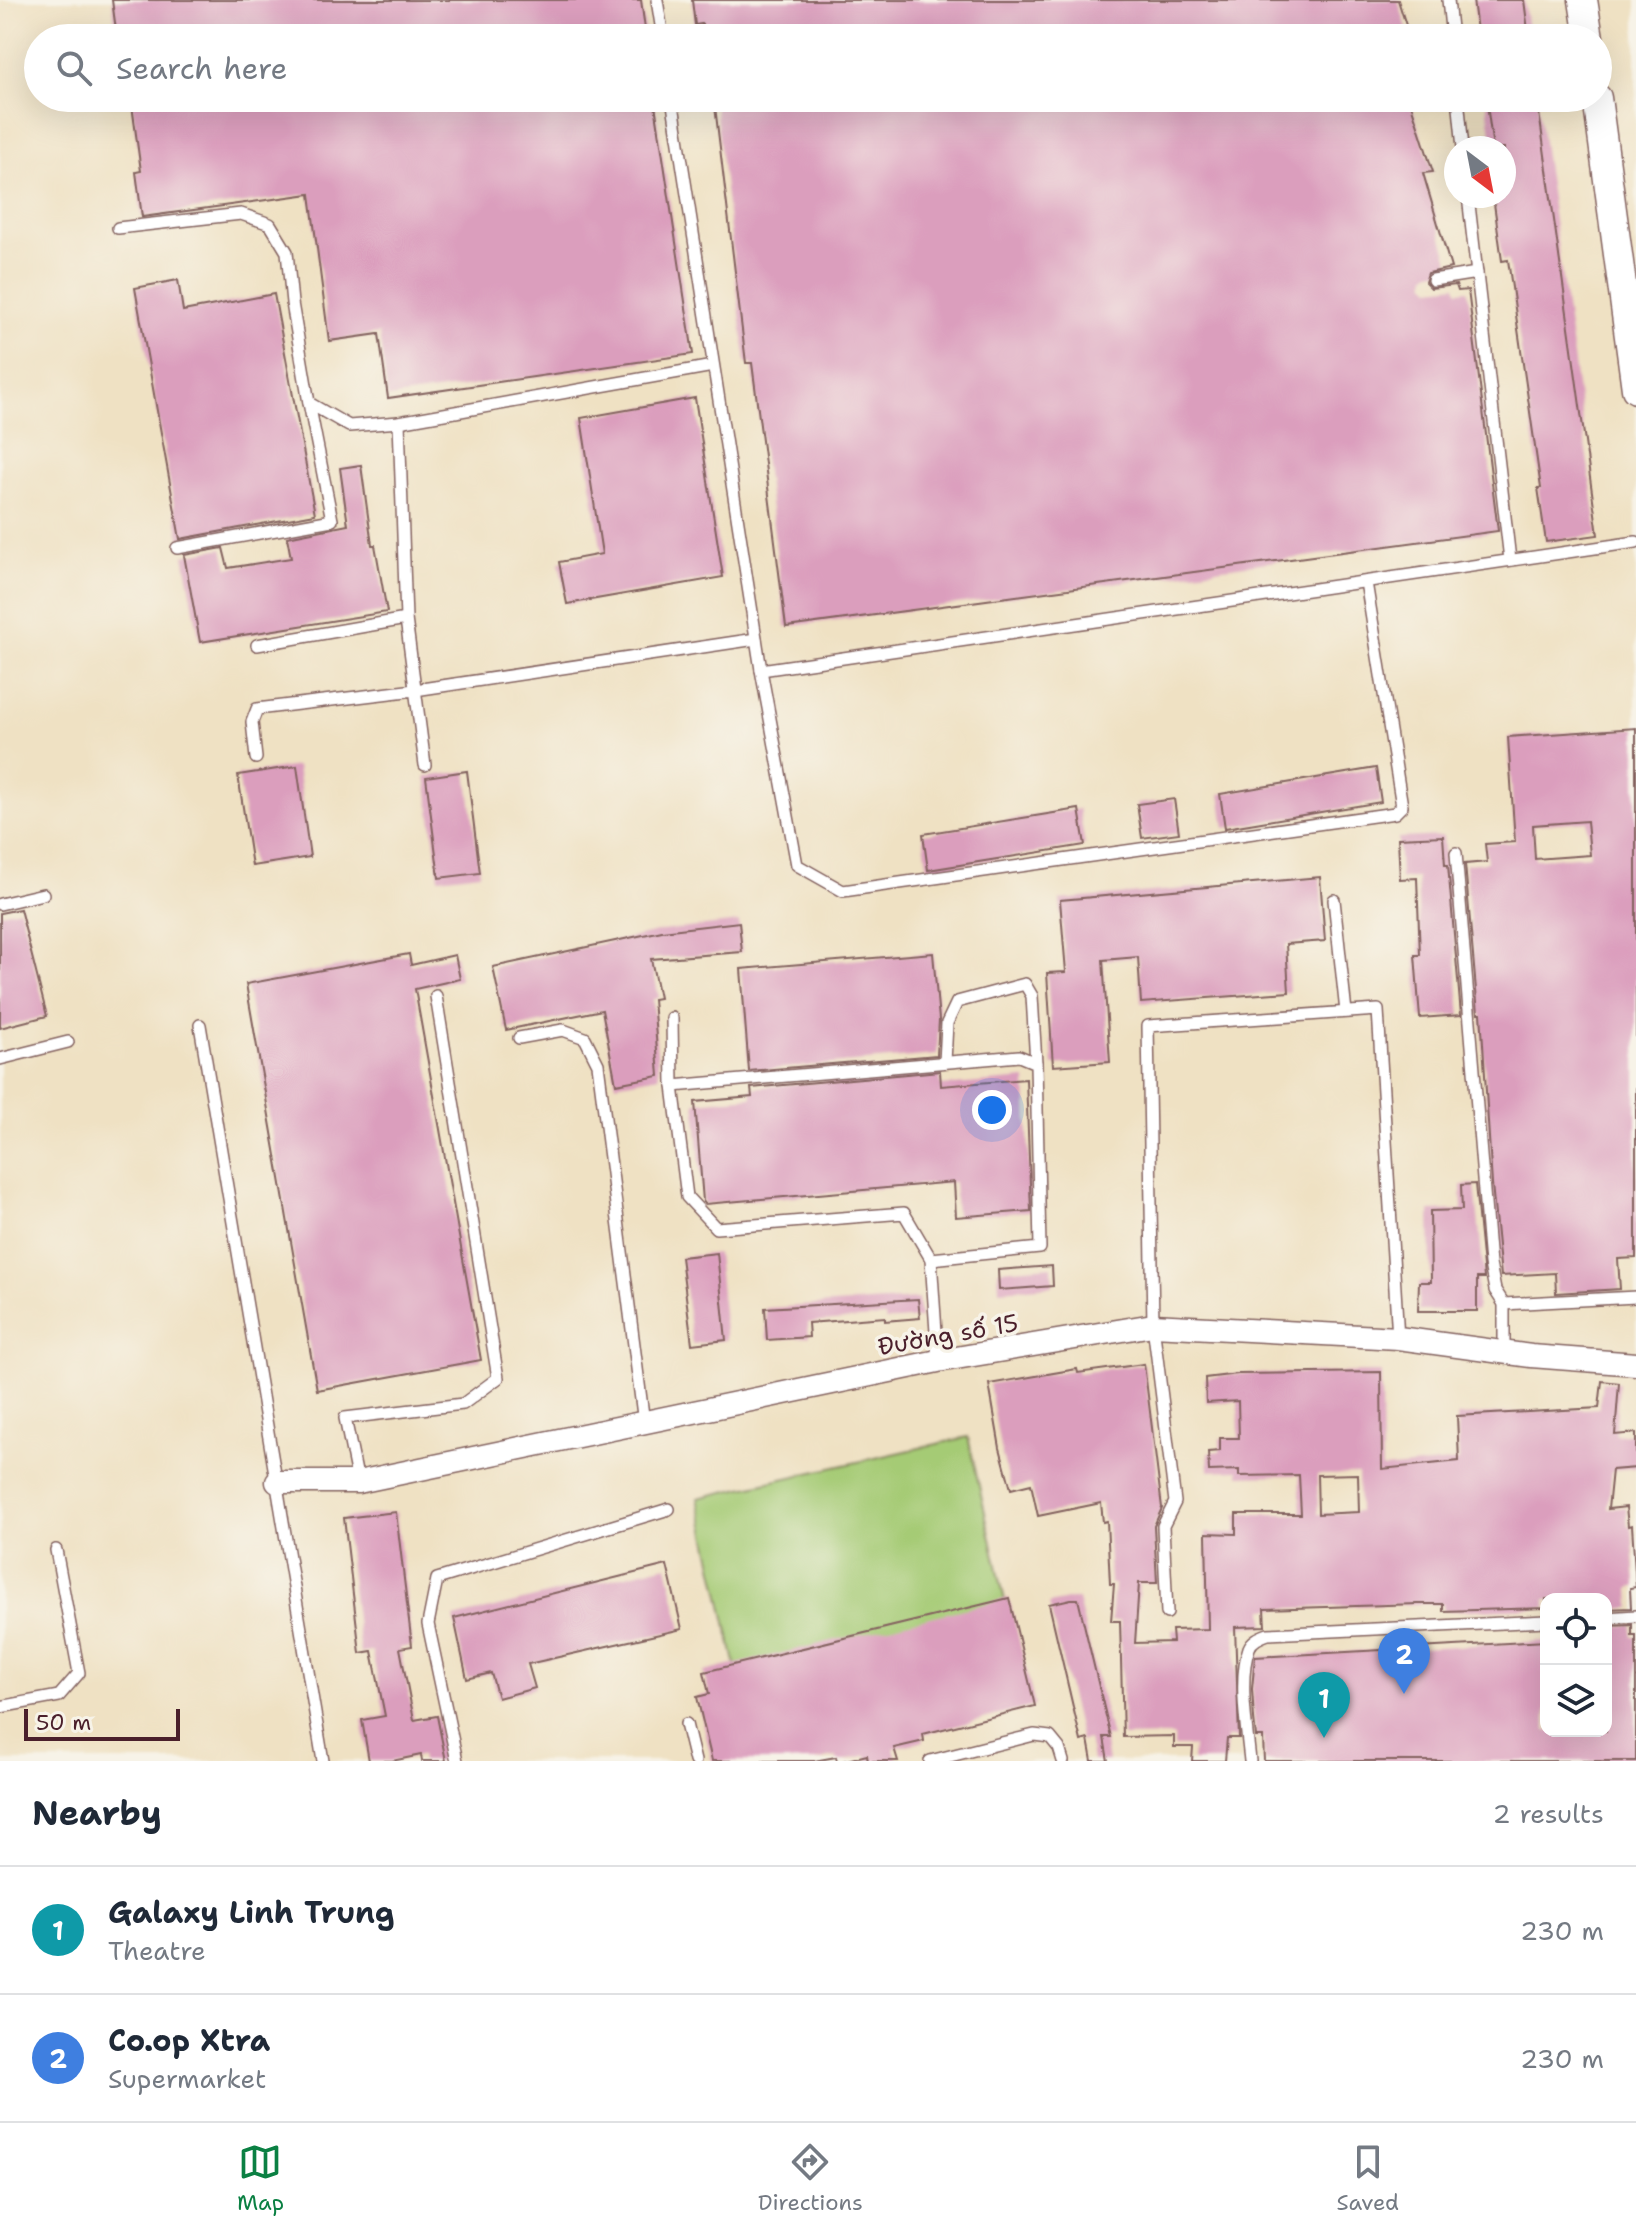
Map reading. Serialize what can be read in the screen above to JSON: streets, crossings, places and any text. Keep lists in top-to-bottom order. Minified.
{"streets":{"street":["Đường số 15"]},"scale_bar":"50 m","north":"bottom right","page":{"search":"Search here","pins":["2","1"],"scale":"50 m","heading":["Nearby","2 results"],"list":[{"mark":"1","name":"Galaxy Linh Trung","note":"Theatre","value":"230 m"},{"mark":"2","name":"Co.op Xtra","note":"Supermarket","value":"230 m"}],"nav":["Map","Directions","Saved"]}}
